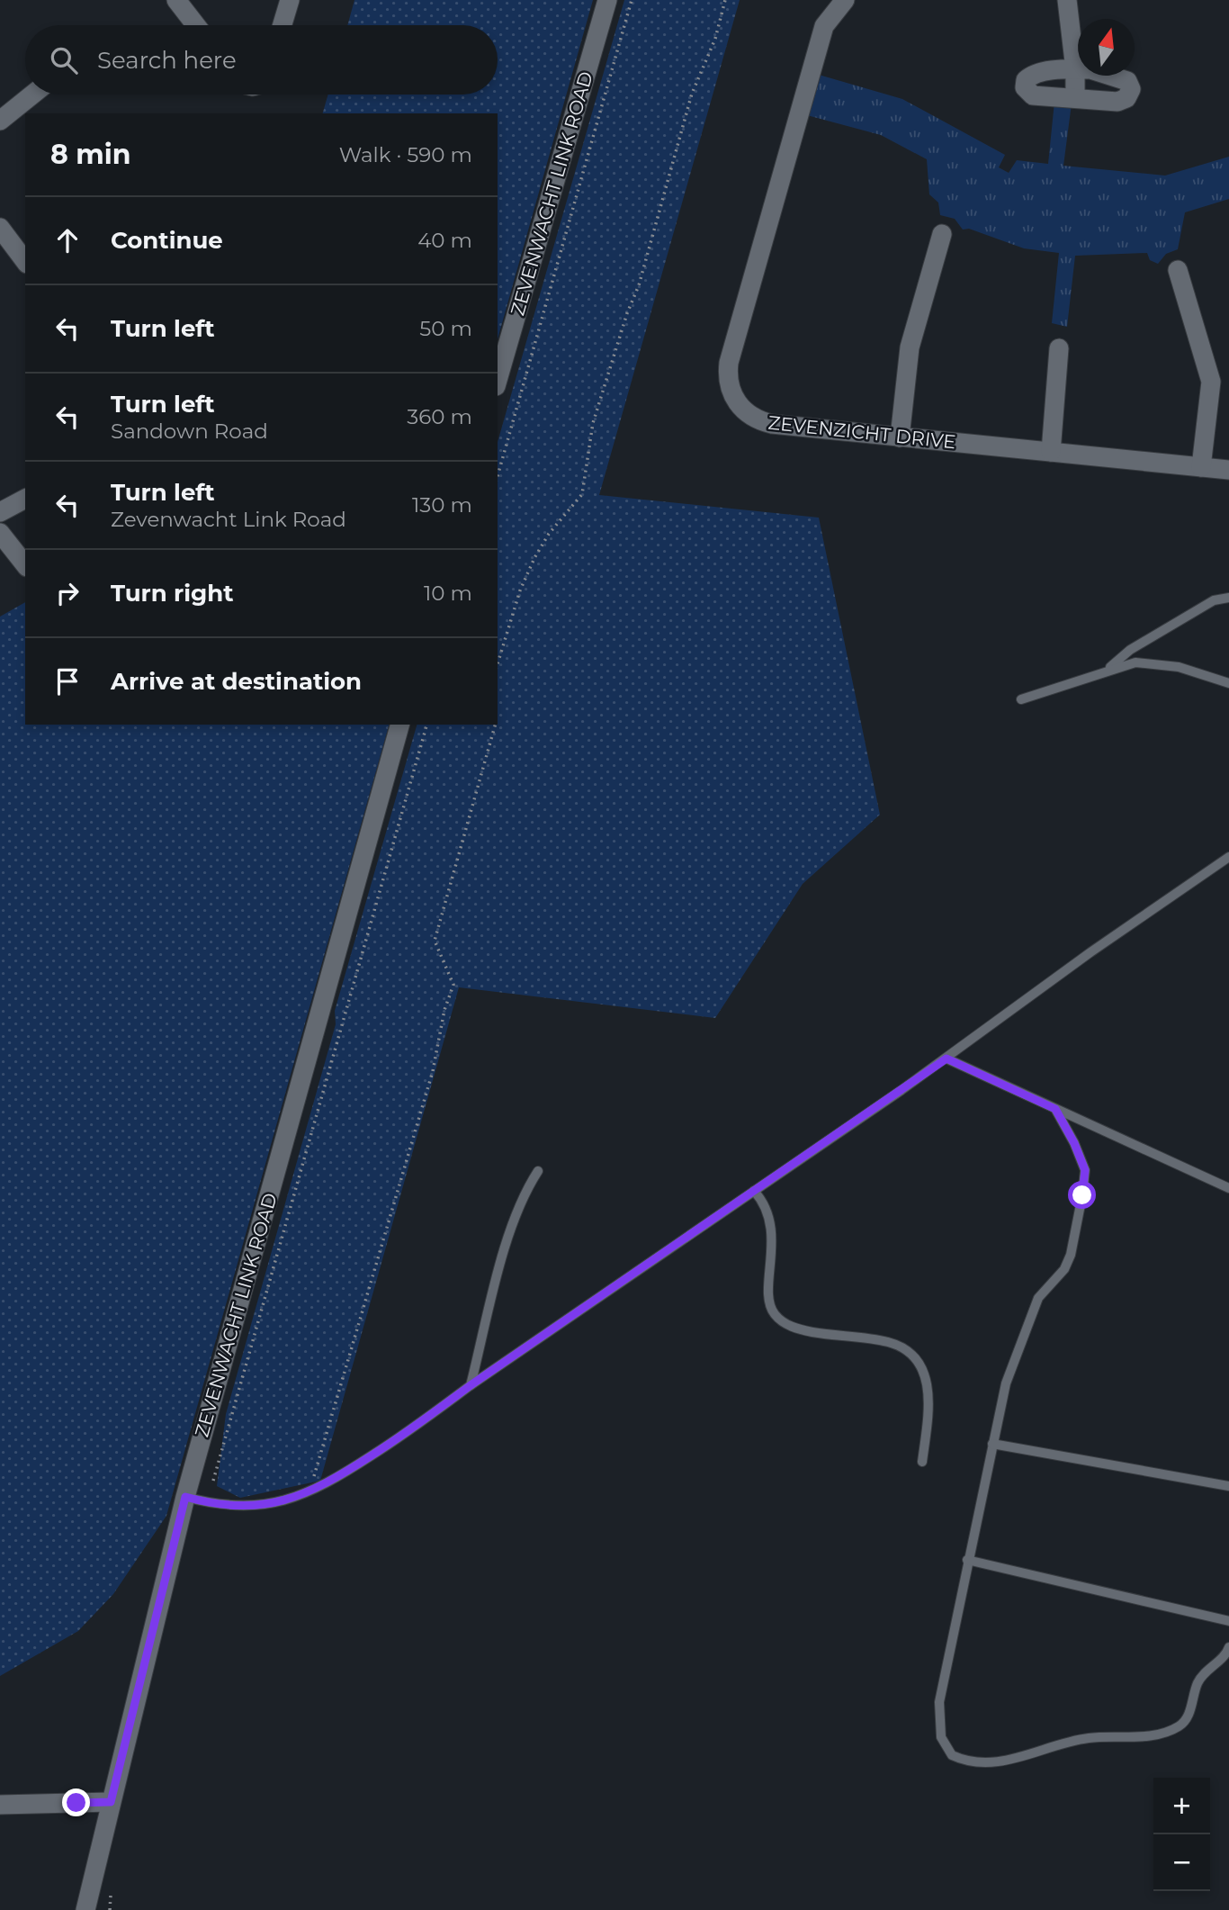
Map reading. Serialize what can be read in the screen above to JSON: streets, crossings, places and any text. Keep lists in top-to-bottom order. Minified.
{"streets":{"street":["ZEVENWACHT LINK ROAD","ZEVENZICHT DRIVE"]},"north":"top","page":{"search":"Search here","heading":["8 min","Walk · 590 m"],"list":[["Continue","40 m"],["Turn left","50 m"],["Turn left","Sandown Road","360 m"],["Turn left","Zevenwacht Link Road","130 m"],["Turn right","10 m"],"Arrive at destination"],"map_buttons":["+","−"]}}
